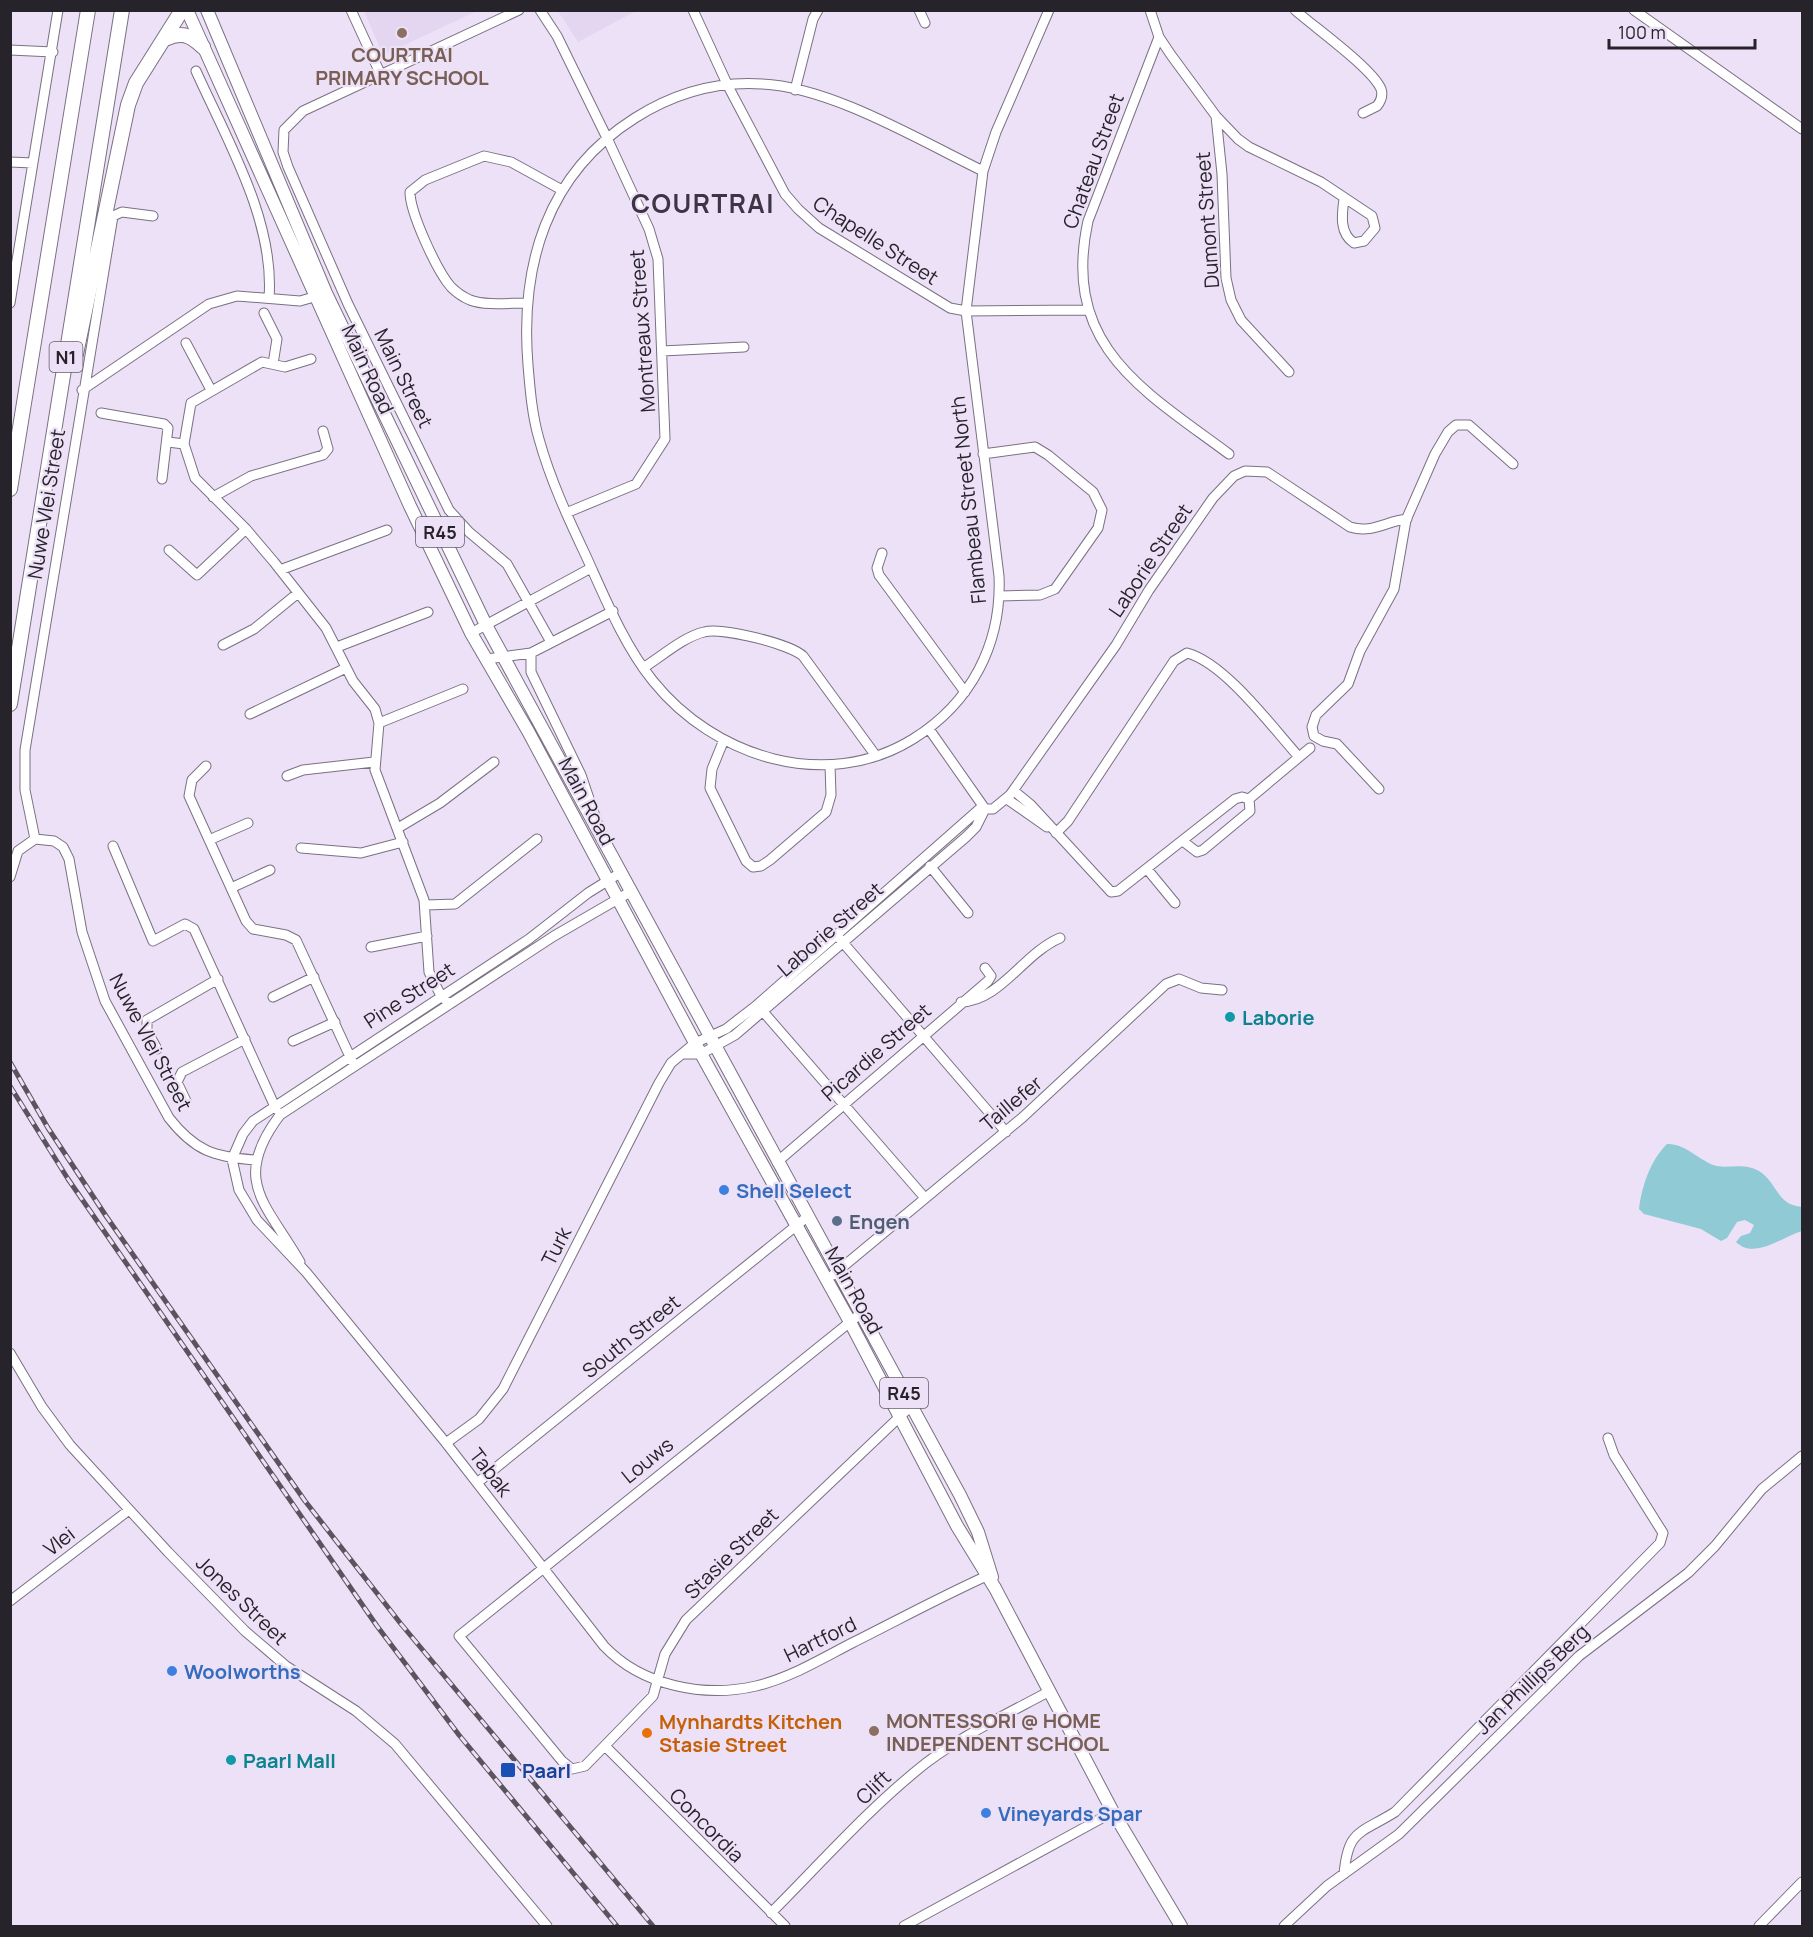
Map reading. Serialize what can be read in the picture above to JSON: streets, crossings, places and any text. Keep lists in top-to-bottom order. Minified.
{"streets":{"highway":["N1"],"main road":["Main Road","R45"],"street":["Chateau Street","Dumont Street","Chapelle Street","Montreaux Street","Main Street","Flambeau Street North","Nuwe Vlei Street","Laborie Street","Pine Street","Picardie Street","Taillefer","Turk","South Street","Louws","Tabak","Vlei","Stasie Street","Jones Street","Hartford","Jan Phillips Berg","Clift","Concordia"]},"crossings":[["Chateau Street","Chapelle Street"],["Chapelle Street","Flambeau Street North"],["Montreaux Street","Flambeau Street North"],["Main Road","Laborie Street"],["Main Road","Pine Street"],["Main Road","Picardie Street"],["Main Road","Taillefer"],["Main Road","Turk"],["Main Road","South Street"],["Main Road","Louws"],["Main Road","Stasie Street"],["Main Road","Hartford"],["Main Road","Clift"],["Nuwe Vlei Street","Pine Street"],["Nuwe Vlei Street","Tabak"],["Pine Street","Tabak"],["Turk","Tabak"],["South Street","Tabak"],["Louws","Tabak"],["Louws","Stasie Street"],["Tabak","Stasie Street"],["Tabak","Hartford"],["Vlei","Jones Street"],["Stasie Street","Hartford"],["Stasie Street","Concordia"],["Clift","Concordia"]],"districts":["COURTRAI"],"places":{"other":["COURTRAI PRIMARY SCHOOL","Laborie","Shell Select","Engen","Woolworths","MONTESSORI @ HOME INDEPENDENT SCHOOL","Mynhardts Kitchen Stasie Street","Paarl Mall","Vineyards Spar"],"transit":["Paarl"]},"scale_bar":"100 m"}
